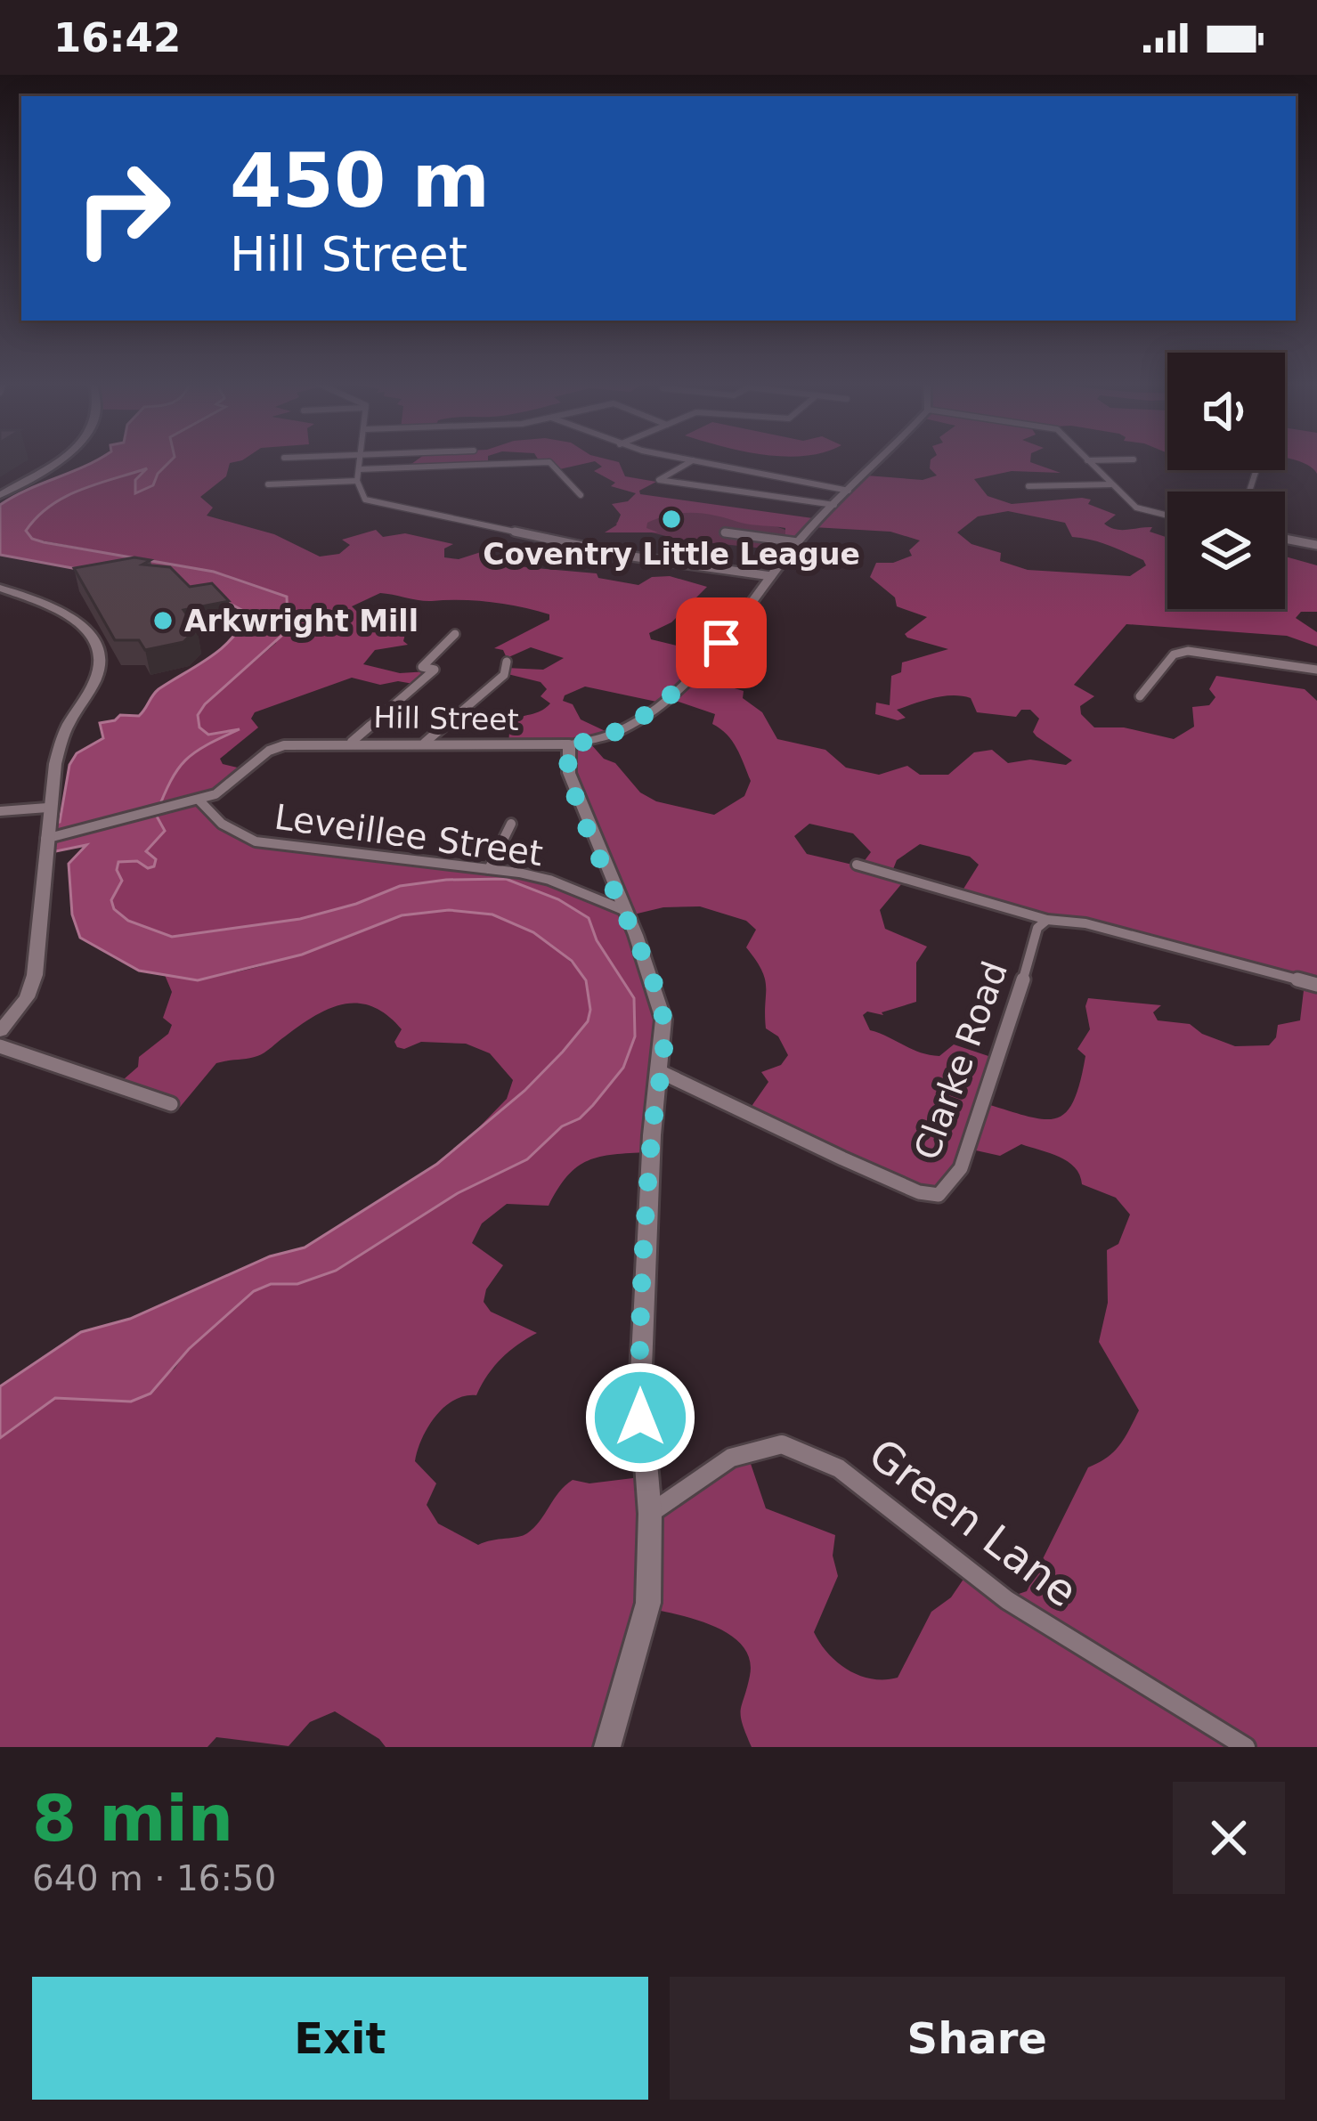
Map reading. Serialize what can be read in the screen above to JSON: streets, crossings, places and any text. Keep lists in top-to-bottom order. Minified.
{"streets":{"street":["Hill Street","Leveillee Street","Clarke Road","Green Lane"]},"crossings":[["Hill Street","Leveillee Street"]],"places":["Coventry Little League","Arkwright Mill"],"page":{"status":"16:42","turn":["450 m","Hill Street"],"heading":["8 min","640 m · 16:50"],"buttons":["Exit","Share"]}}
